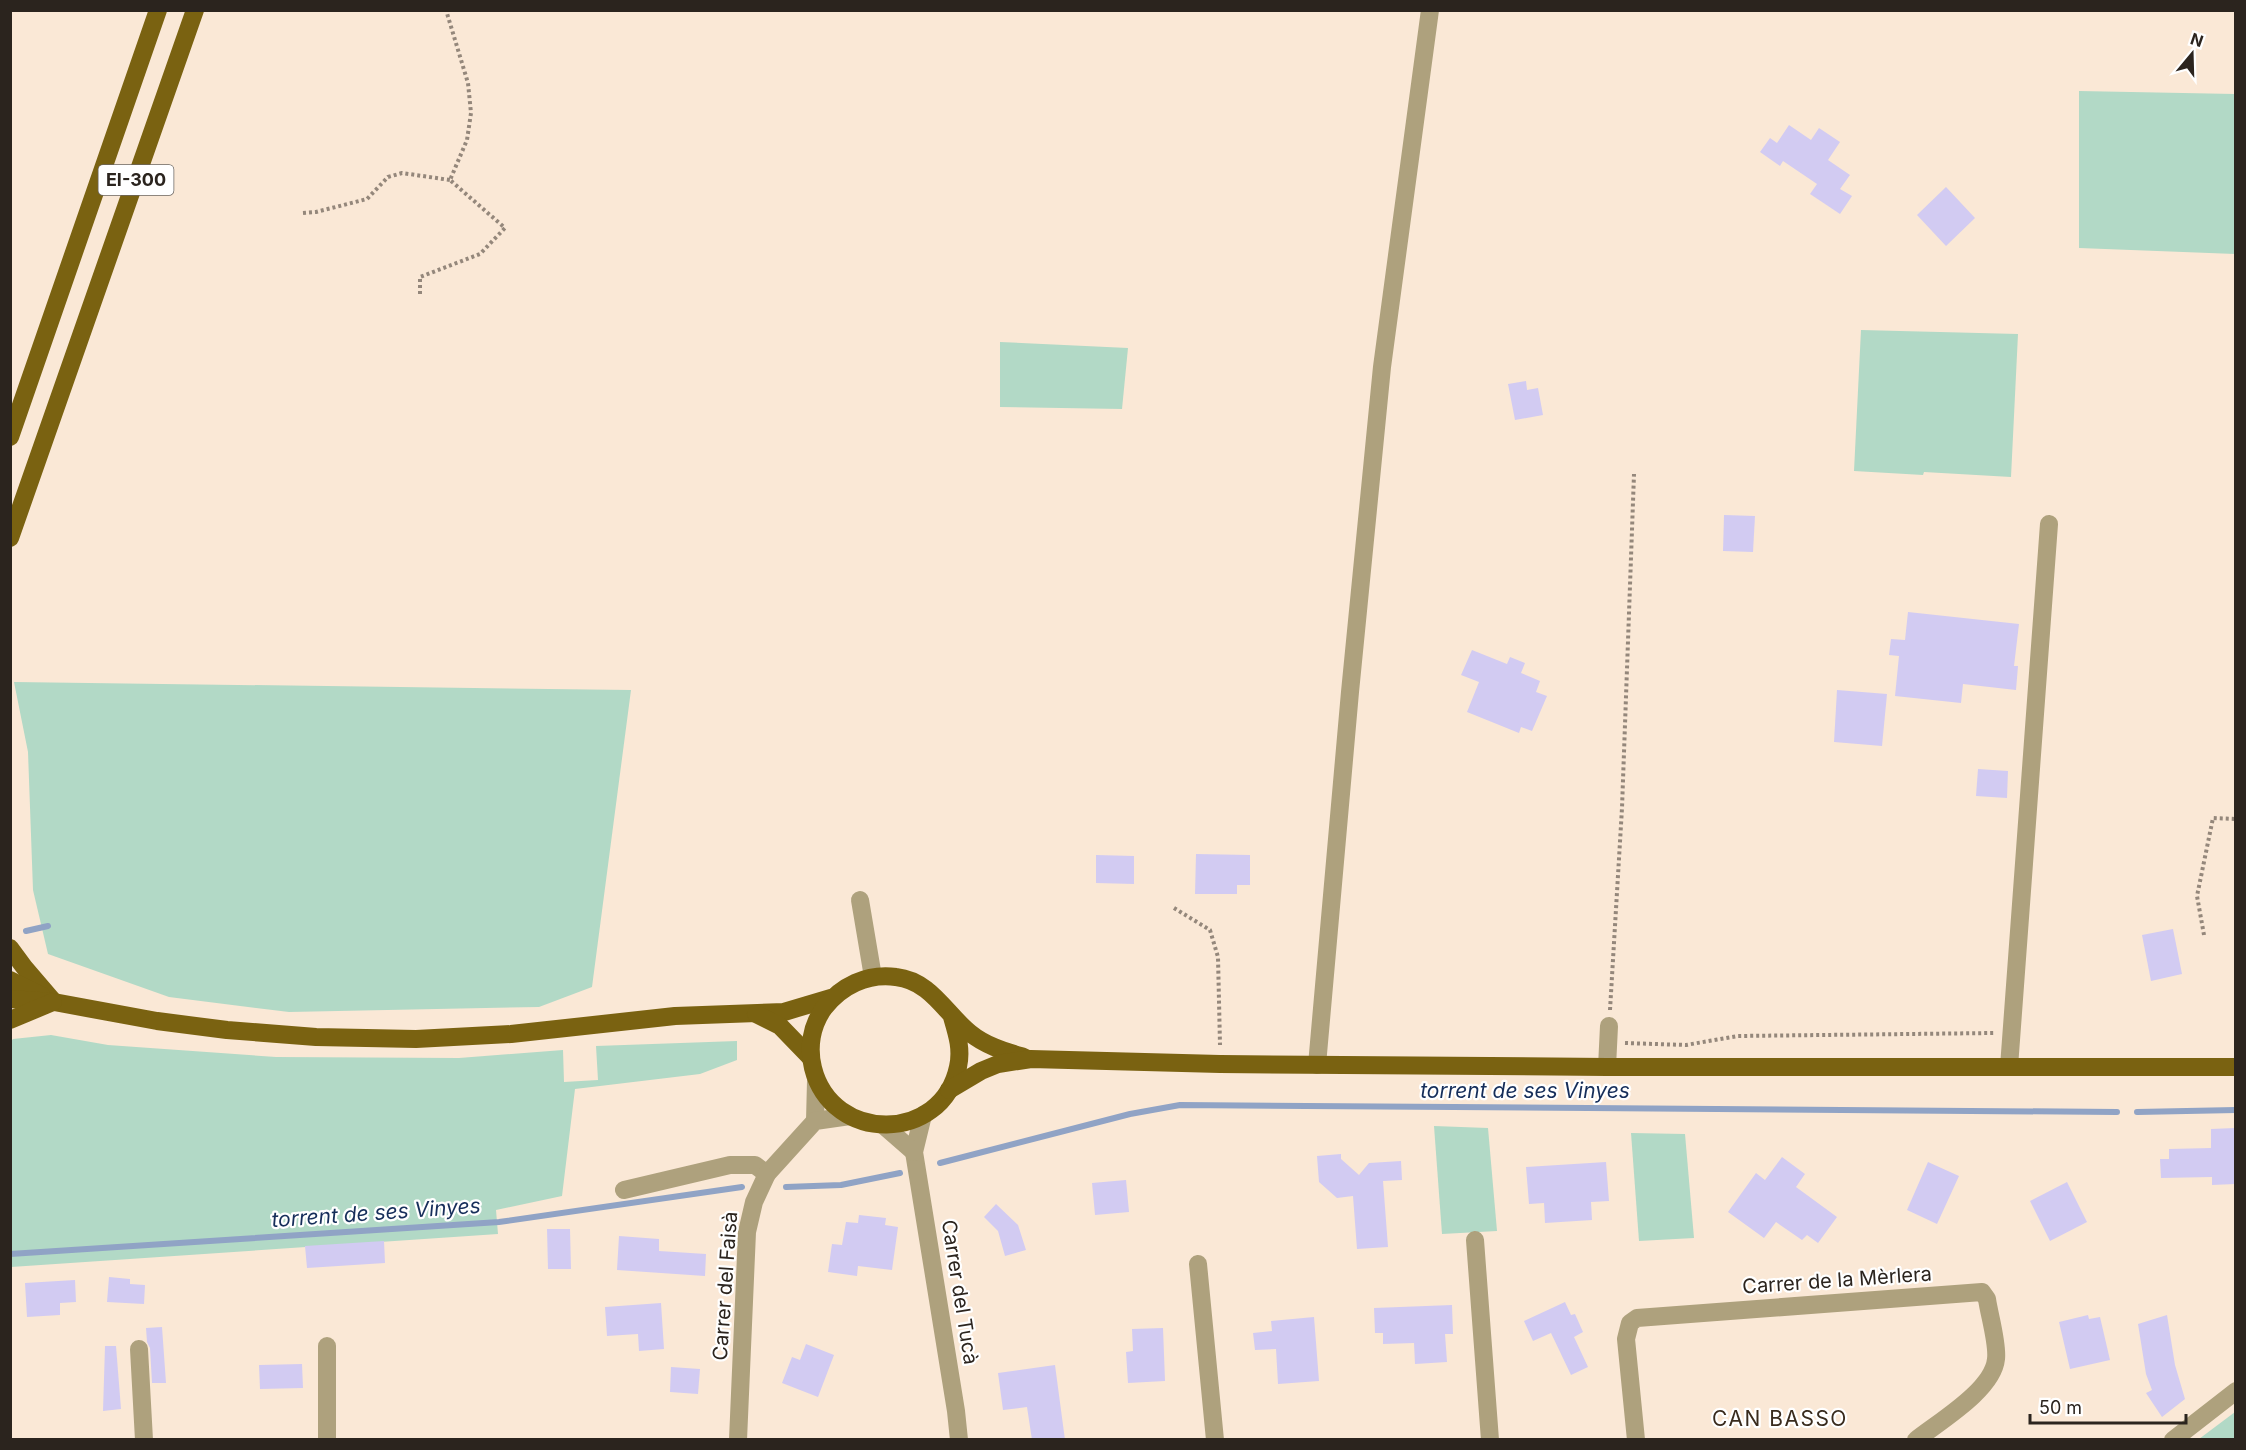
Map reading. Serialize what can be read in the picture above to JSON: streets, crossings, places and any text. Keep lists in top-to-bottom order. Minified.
{"streets":{"main road":["EI-300"],"street":["Carrer de la Mèrlera","Carrer del Faisà","Carrer del Tucà"]},"districts":["CAN BASSO"],"water":["torrent de ses Vinyes"],"scale_bar":"50 m","north":"top"}
